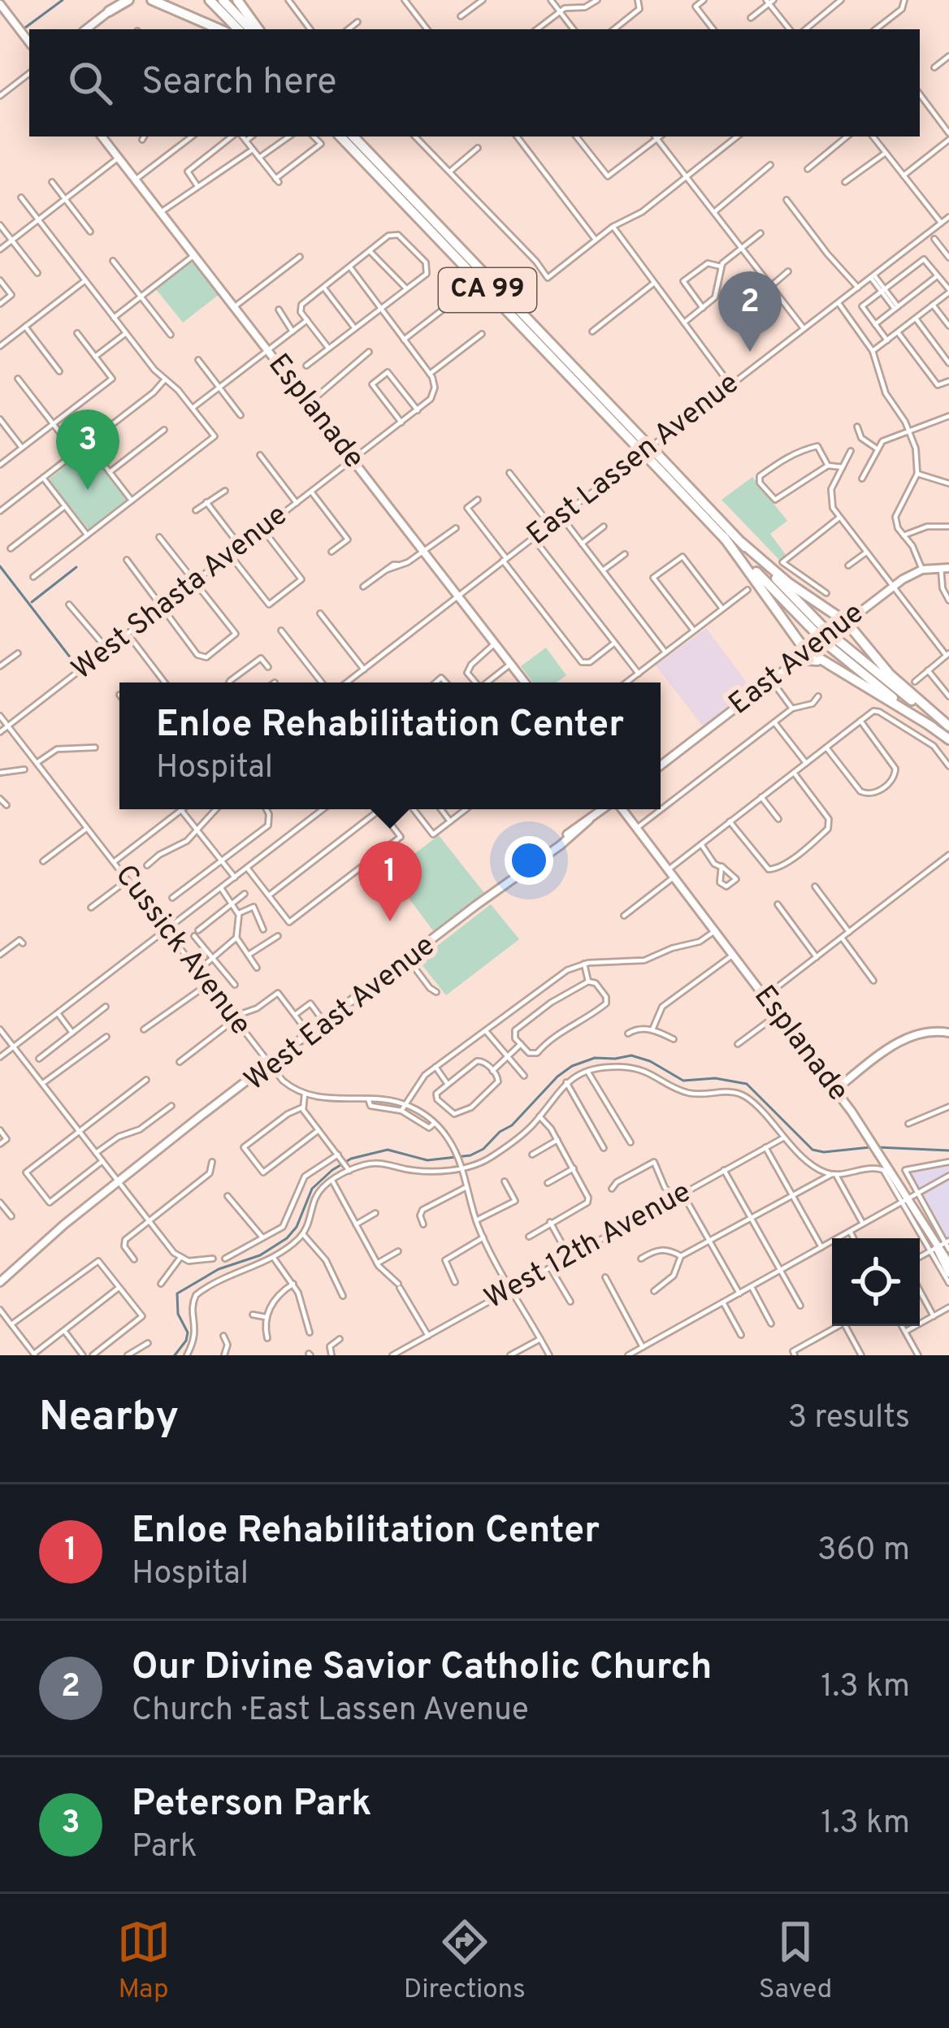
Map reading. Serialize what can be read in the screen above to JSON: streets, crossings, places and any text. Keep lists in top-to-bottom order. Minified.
{"streets":{"highway":["CA 99"],"main road":["Esplanade","East Avenue","West East Avenue"],"street":["East Lassen Avenue","West Shasta Avenue","Cussick Avenue","West 12th Avenue"]},"crossings":[["Esplanade","East Lassen Avenue"],["Esplanade","West Shasta Avenue"],["West Shasta Avenue","Cussick Avenue"],["Cussick Avenue","West East Avenue"]],"page":{"search":"Search here","pins":["2","3","1"],"popup":["Enloe Rehabilitation Center","Hospital"],"heading":["Nearby","3 results"],"list":[{"mark":"1","name":"Enloe Rehabilitation Center","note":"Hospital","value":"360 m"},{"mark":"2","name":"Our Divine Savior Catholic Church","note":"Church · East Lassen Avenue","value":"1.3 km"},{"mark":"3","name":"Peterson Park","note":"Park","value":"1.3 km"}],"nav":["Map","Directions","Saved"]}}
